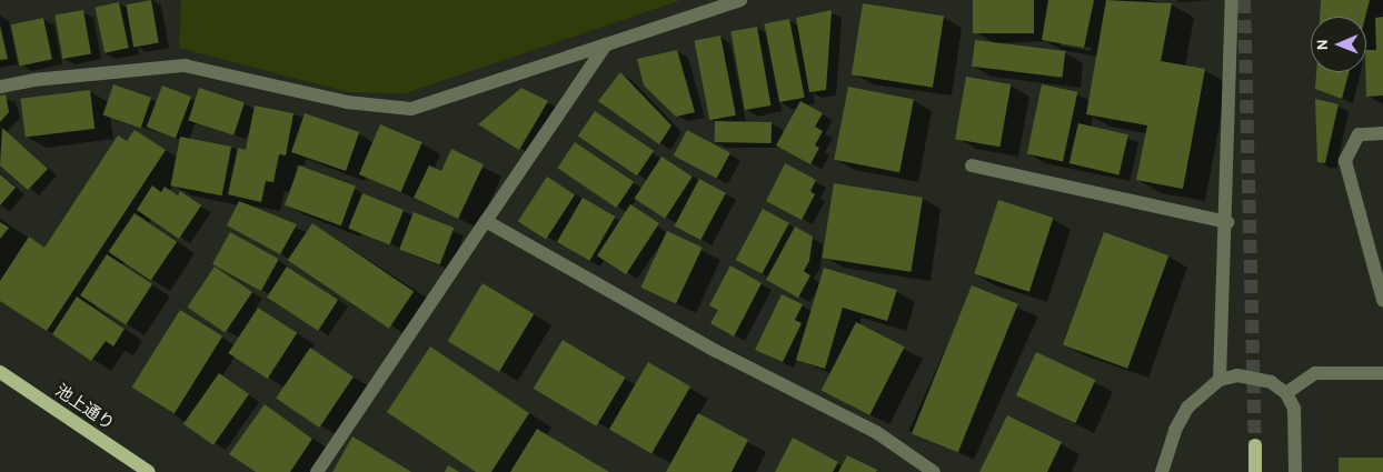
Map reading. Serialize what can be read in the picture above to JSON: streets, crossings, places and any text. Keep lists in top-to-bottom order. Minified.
{"streets":{"main road":["池上通り"]},"north":"left"}
